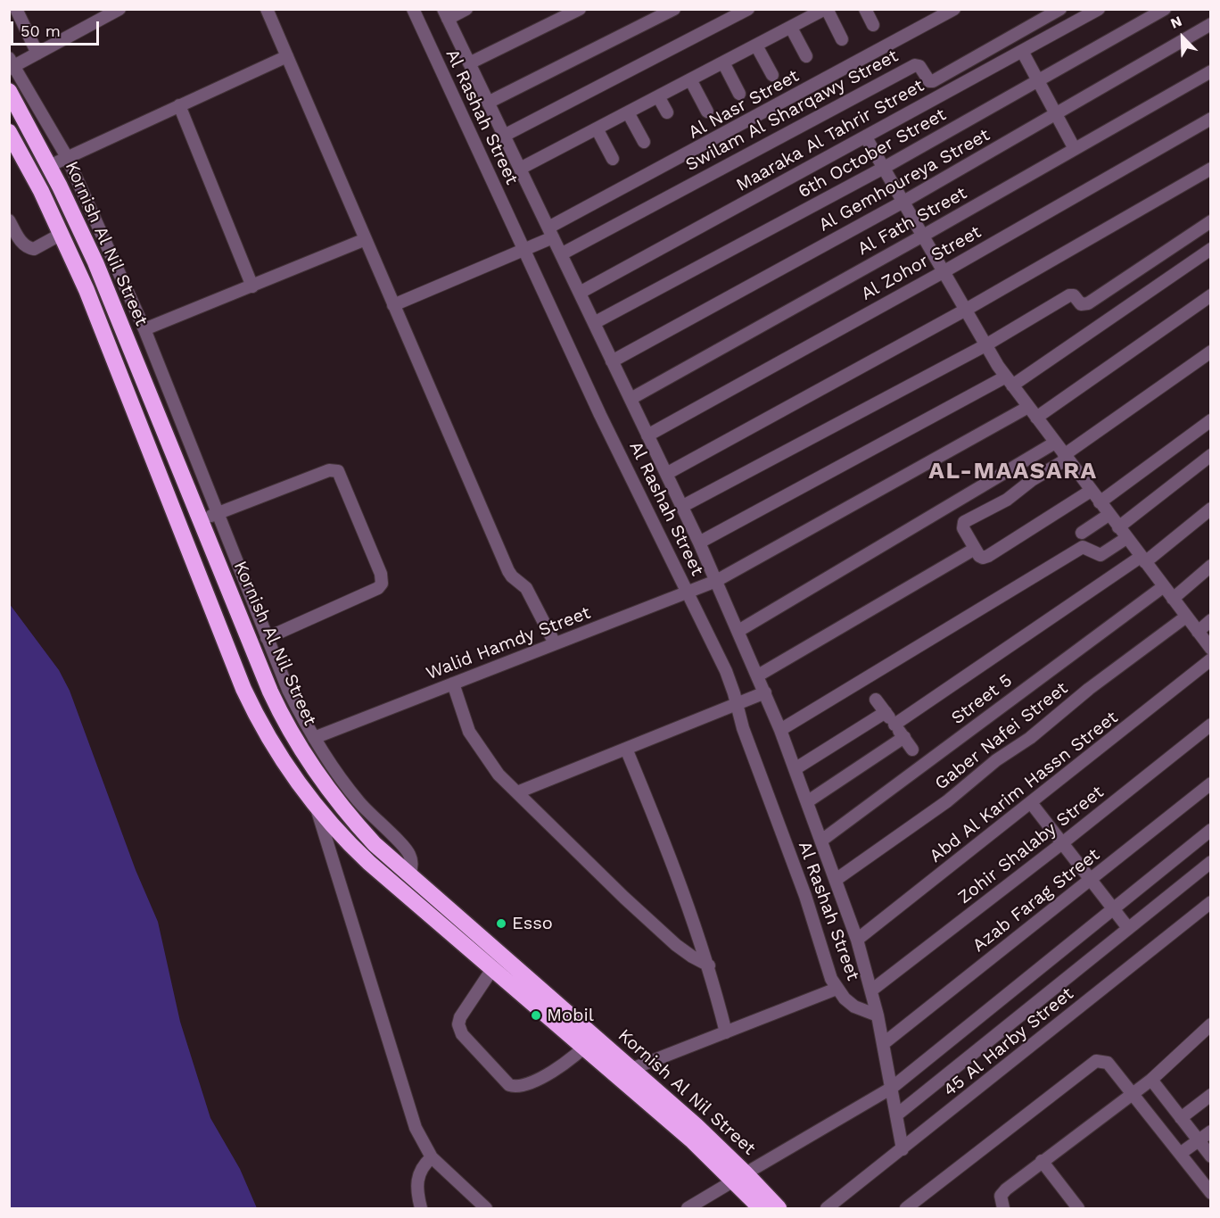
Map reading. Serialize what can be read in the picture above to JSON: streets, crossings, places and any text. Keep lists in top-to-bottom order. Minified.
{"streets":{"highway":["Kornish Al Nil Street"],"street":["Al Nasr Street","Swilam Al Sharqawy Street","Al Rashah Street","Maaraka Al Tahrir Street","6th October Street","Al Gemhoureya Street","Al Fath Street","Al Zohor Street","Walid Hamdy Street","Street 5","Gaber Nafei Street","Abd Al Karim Hassn Street","Zohir Shalaby Street","Azab Farag Street","45 Al Harby Street"]},"crossings":[["Al Nasr Street","Al Rashah Street"],["Swilam Al Sharqawy Street","Al Rashah Street"],["Al Rashah Street","Maaraka Al Tahrir Street"],["Al Rashah Street","6th October Street"],["Al Rashah Street","Al Gemhoureya Street"],["Al Rashah Street","Al Fath Street"],["Al Rashah Street","Al Zohor Street"],["Al Rashah Street","Walid Hamdy Street"],["Al Rashah Street","Street 5"],["Al Rashah Street","Gaber Nafei Street"],["Al Rashah Street","Abd Al Karim Hassn Street"],["Al Rashah Street","Zohir Shalaby Street"],["Al Rashah Street","Azab Farag Street"],["Al Rashah Street","45 Al Harby Street"]],"districts":["AL-MAASARA"],"places":["Esso","Mobil"],"scale_bar":"50 m","north":"top left"}
